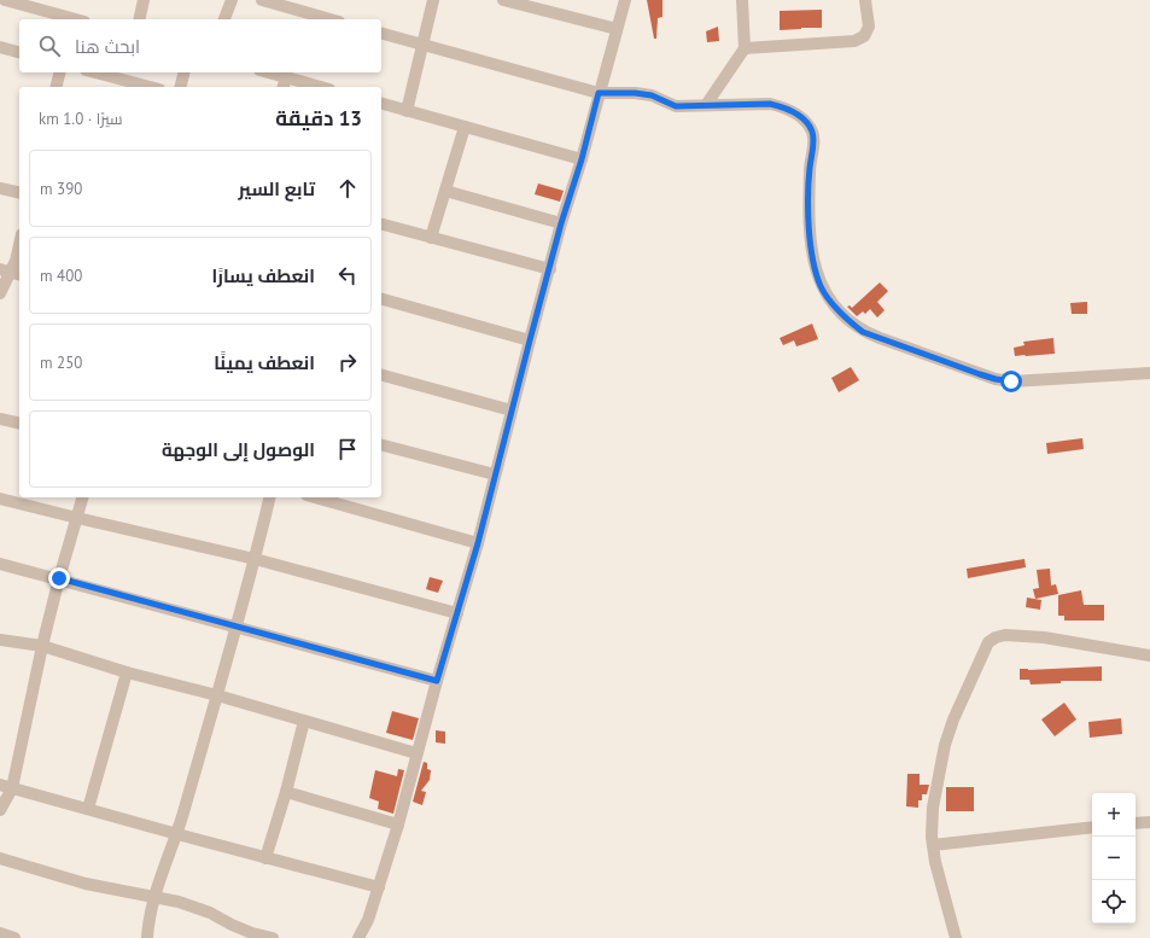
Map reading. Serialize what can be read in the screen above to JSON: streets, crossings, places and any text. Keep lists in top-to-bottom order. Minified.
{"page":{"search":"ابحث هنا","heading":["13 دقيقة","سيرًا · 1.0 km"],"list":[["تابع السير","390 m"],["انعطف يسارًا","400 m"],["انعطف يمينًا","250 m"],"الوصول إلى الوجهة"],"map_buttons":["+","−"]}}
